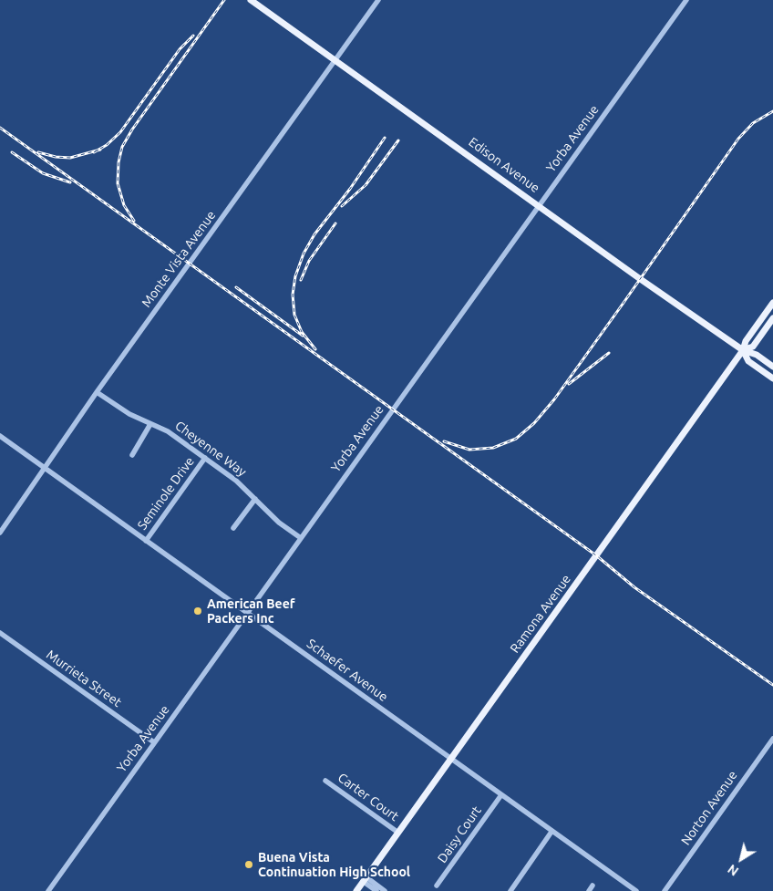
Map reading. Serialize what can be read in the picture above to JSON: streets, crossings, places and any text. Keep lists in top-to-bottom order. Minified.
{"streets":{"main road":["Edison Avenue","Ramona Avenue"],"street":["Yorba Avenue","Monte Vista Avenue","Cheyenne Way","Seminole Drive","Schaefer Avenue","Murrieta Street","Carter Court","Norton Avenue","Daisy Court"]},"crossings":[["Yorba Avenue","Edison Avenue"],["Yorba Avenue","Cheyenne Way"],["Yorba Avenue","Schaefer Avenue"],["Yorba Avenue","Murrieta Street"],["Edison Avenue","Monte Vista Avenue"],["Edison Avenue","Ramona Avenue"],["Monte Vista Avenue","Cheyenne Way"],["Monte Vista Avenue","Schaefer Avenue"],["Cheyenne Way","Seminole Drive"],["Seminole Drive","Schaefer Avenue"],["Ramona Avenue","Schaefer Avenue"],["Ramona Avenue","Carter Court"],["Schaefer Avenue","Daisy Court"]],"places":["American Beef Packers Inc","Buena Vista Continuation High School"],"north":"bottom left"}
